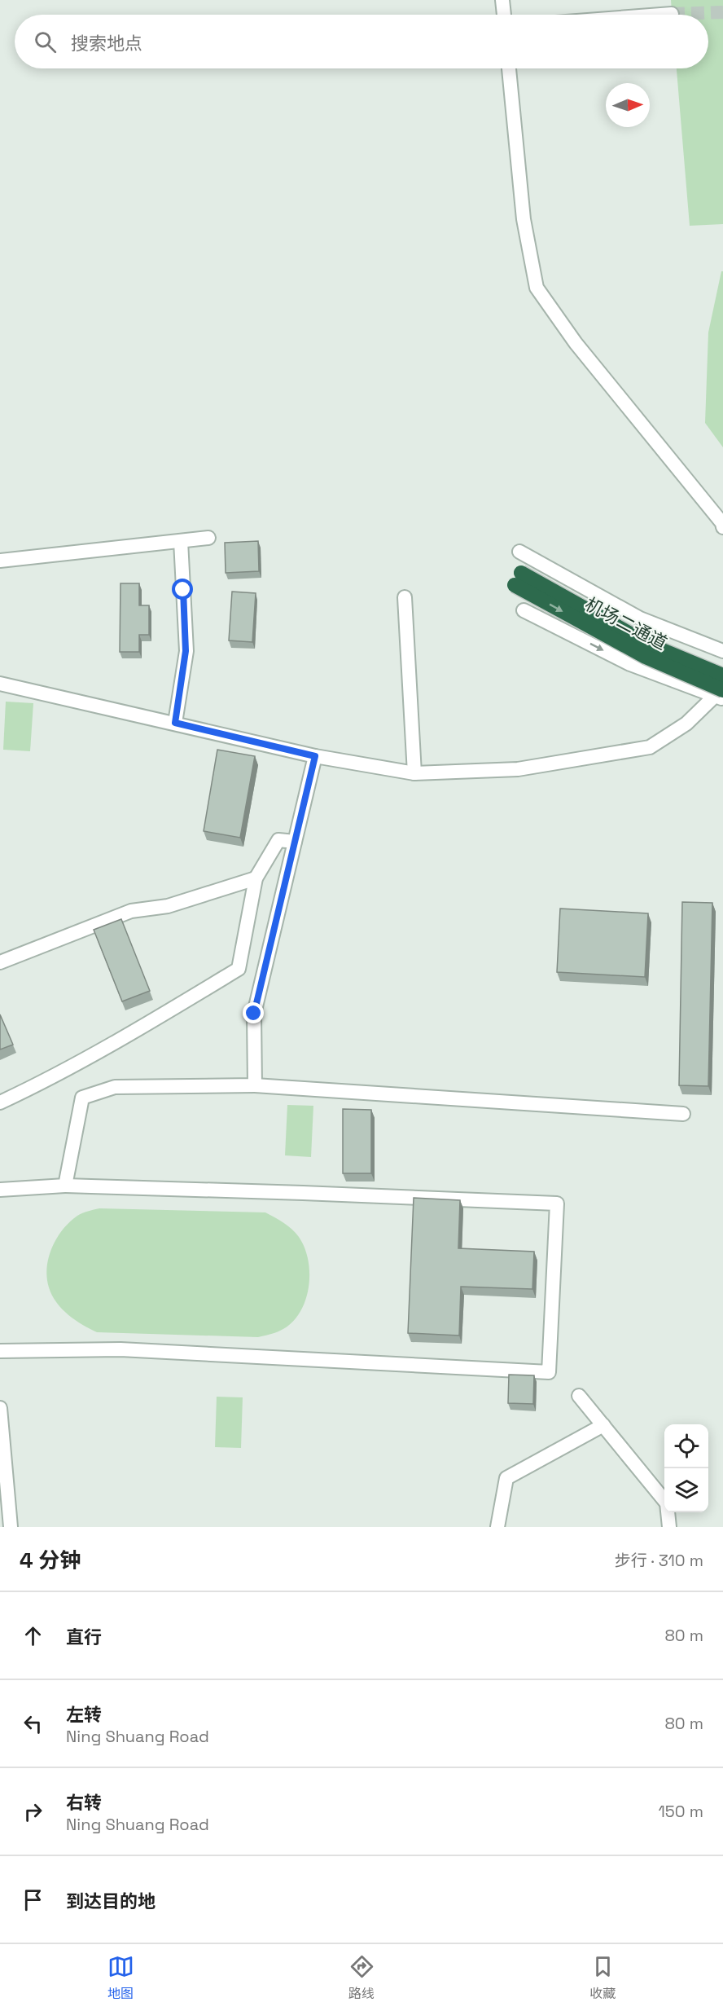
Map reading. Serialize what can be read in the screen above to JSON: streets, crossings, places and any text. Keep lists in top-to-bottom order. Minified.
{"streets":{"highway":["机场二通道"]},"north":"right","page":{"search":"搜索地点","heading":["4 分钟","步行 · 310 m"],"list":[["直行","80 m"],["左转","Ning Shuang Road","80 m"],["右转","Ning Shuang Road","150 m"],"到达目的地"],"nav":["地图","路线","收藏"]}}
